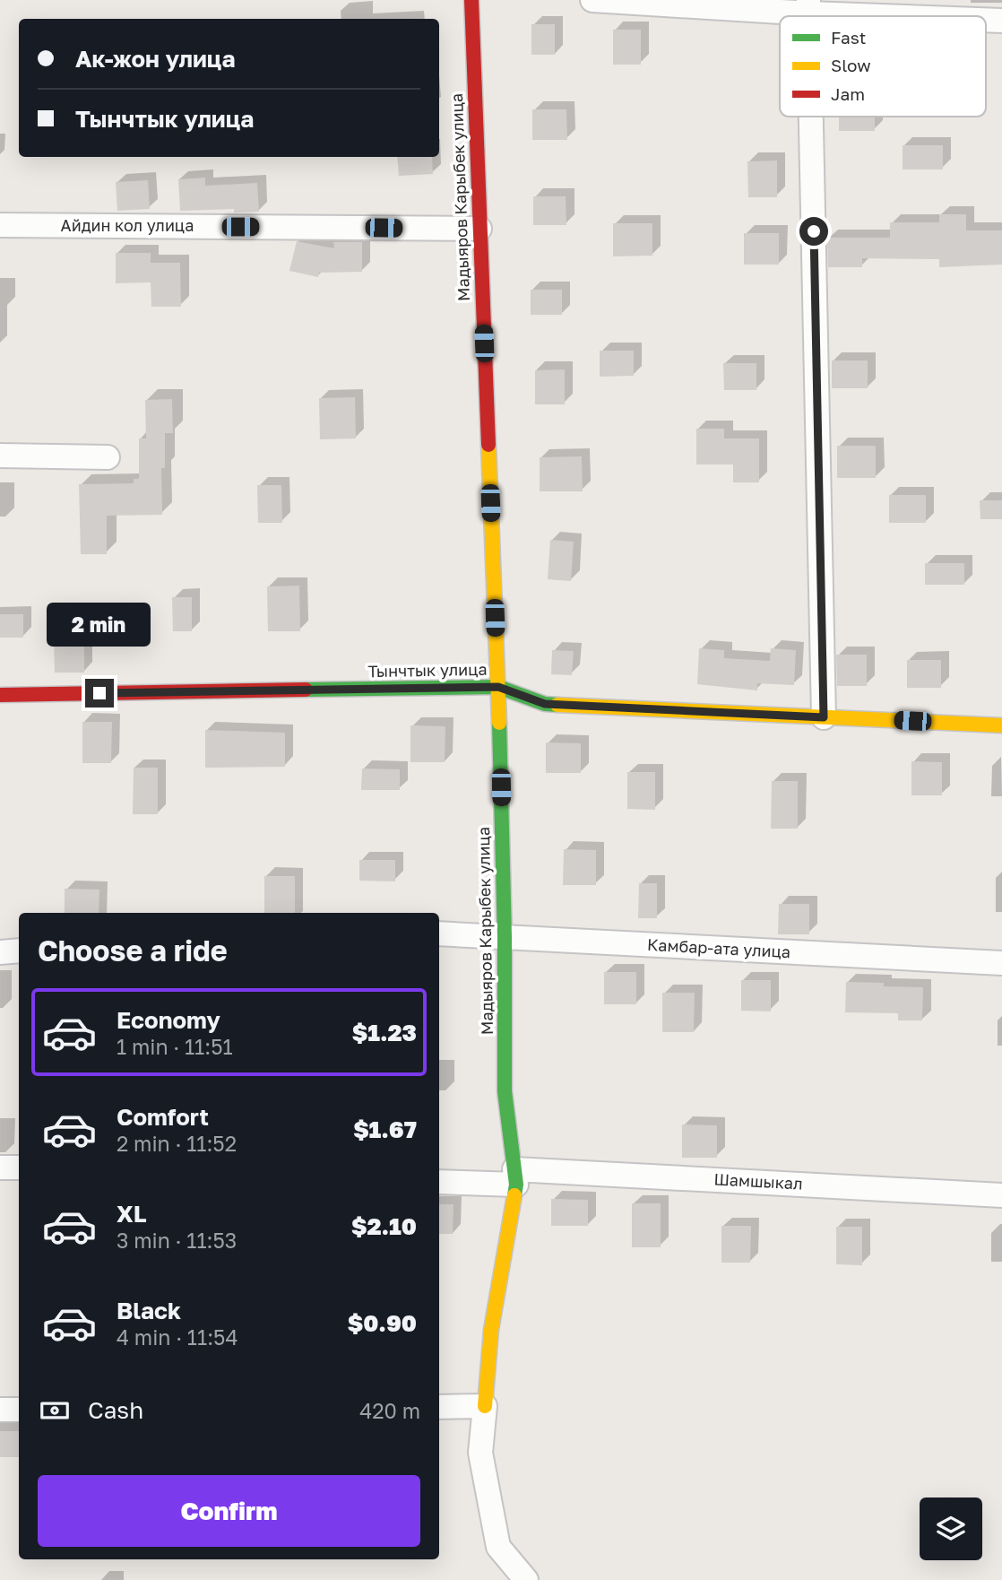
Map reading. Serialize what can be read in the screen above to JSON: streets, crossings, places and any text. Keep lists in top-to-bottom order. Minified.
{"streets":{"street":["Мадыяров Карыбек улица","Айдин кол улица","Тынчтык улица","Камбар-ата улица","Шамшыкал"]},"crossings":[["Мадыяров Карыбек улица","Айдин кол улица"],["Мадыяров Карыбек улица","Тынчтык улица"],["Мадыяров Карыбек улица","Камбар-ата улица"],["Мадыяров Карыбек улица","Шамшыкал"]],"legend":["Fast","Slow","Jam"],"page":{"banner":["Ак-жон улица","Тынчтык улица"],"bubble":"2 min","heading":"Choose a ride","list":[{"name":"Economy","note":"1 min · 11:51","value":"$1.23"},{"name":"Comfort","note":"2 min · 11:52","value":"$1.67"},{"name":"XL","note":"3 min · 11:53","value":"$2.10"},{"name":"Black","note":"4 min · 11:54","value":"$0.90"}],"pay":["Cash","420 m"],"buttons":"Confirm"}}
